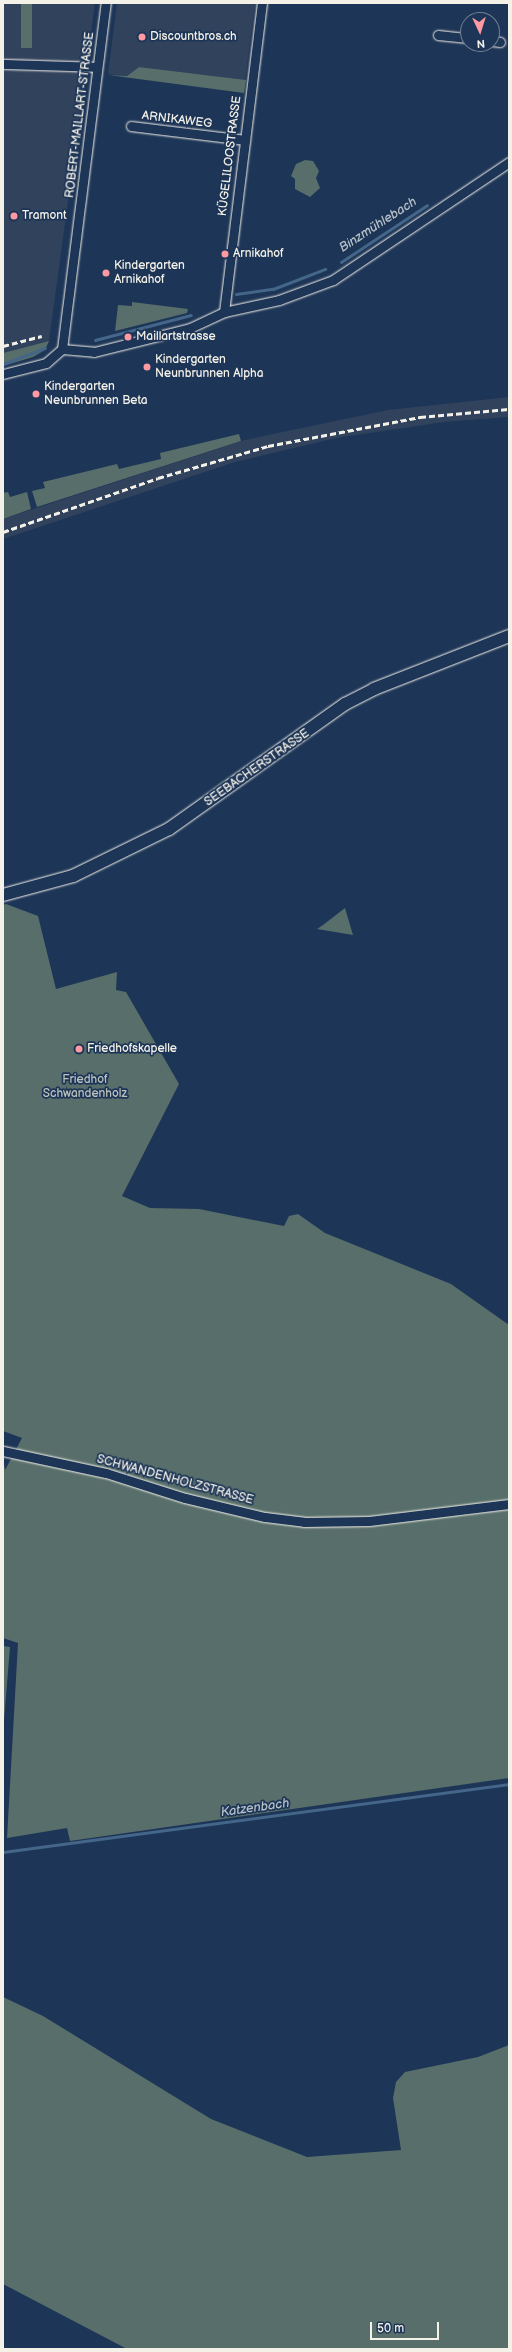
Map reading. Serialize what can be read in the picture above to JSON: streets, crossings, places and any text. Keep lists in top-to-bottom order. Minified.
{"streets":{"street":["ROBERT-MAILLART-STRASSE","ARNIKAWEG","KÜGELILOOSTRASSE","SEEBACHERSTRASSE","SCHWANDENHOLZSTRASSE"]},"crossings":[["ARNIKAWEG","KÜGELILOOSTRASSE"]],"water":["Binzmühlebach","Katzenbach"],"parks":["Friedhof Schwandenholz"],"places":["Discountbros.ch","Tramont","Arnikahof","Kindergarten Arnikahof","Maillartstrasse","Kindergarten Neunbrunnen Alpha","Kindergarten Neunbrunnen Beta","Friedhofskapelle"],"scale_bar":"50 m","north":"bottom"}
